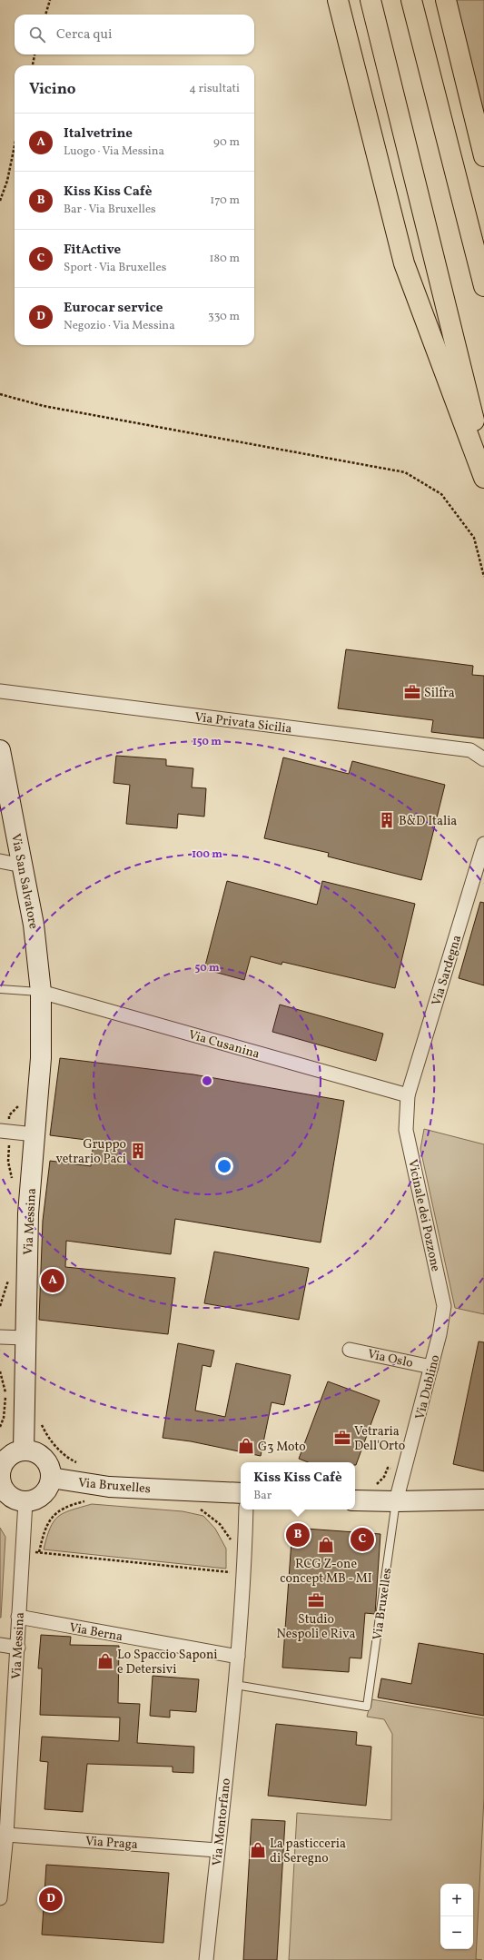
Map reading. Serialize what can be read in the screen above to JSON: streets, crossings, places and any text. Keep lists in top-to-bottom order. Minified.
{"streets":{"street":["Via Privata Sicilia","Via San Salvatore","Via Sardegna","Via Cusanina","Vicinale dei Pozzone","Via Messina","Via Oslo","Via Dublino","Via Bruxelles","Via Berna","Via Montorfano","Via Praga"]},"crossings":[["Via San Salvatore","Via Cusanina"],["Via San Salvatore","Via Messina"],["Via Sardegna","Via Cusanina"],["Via Sardegna","Vicinale dei Pozzone"],["Via Cusanina","Vicinale dei Pozzone"],["Via Cusanina","Via Messina"],["Vicinale dei Pozzone","Via Dublino"],["Via Messina","Via Bruxelles"],["Via Messina","Via Berna"],["Via Messina","Via Praga"],["Via Oslo","Via Dublino"],["Via Dublino","Via Bruxelles"],["Via Bruxelles","Via Montorfano"],["Via Berna","Via Montorfano"],["Via Montorfano","Via Praga"]],"places":{"office":["Silfra","Vetraria Dell'Orto","Studio Nespoli e Riva"],"building":["B&D Italia","Gruppo vetrario Paci"],"shop":["G3 Moto","RCG Z-one concept MB - MI","Lo Spaccio Saponi e Detersivi","La pasticceria di Seregno"]},"page":{"search":"Cerca qui","heading":["Vicino","4 risultati"],"list":[{"mark":"A","name":"Italvetrine","note":"Luogo · Via Messina","value":"90 m"},{"mark":"B","name":"Kiss Kiss Cafè","note":"Bar · Via Bruxelles","value":"170 m"},{"mark":"C","name":"FitActive","note":"Sport · Via Bruxelles","value":"180 m"},{"mark":"D","name":"Eurocar service","note":"Negozio · Via Messina","value":"330 m"}],"pins":["A","B","C","D"],"popup":["Kiss Kiss Cafè","Bar"],"map_buttons":["+","−"]},"rings":["150 m","100 m","50 m"]}
